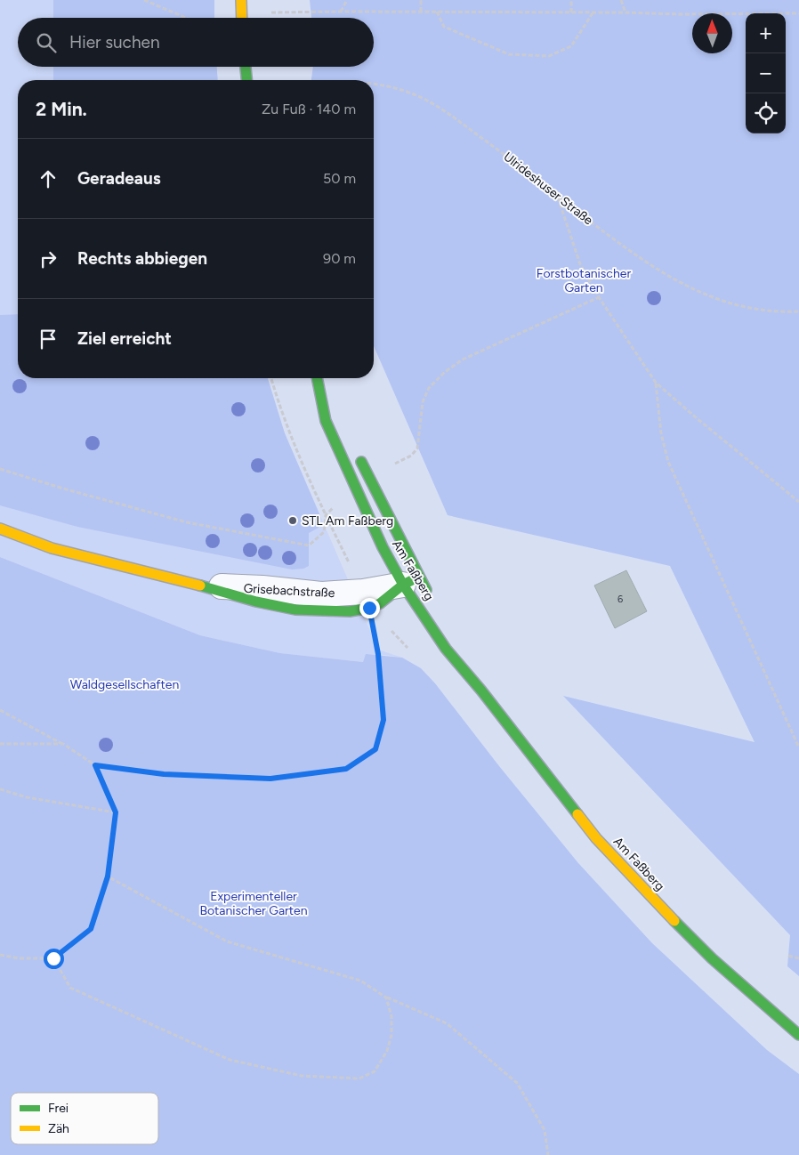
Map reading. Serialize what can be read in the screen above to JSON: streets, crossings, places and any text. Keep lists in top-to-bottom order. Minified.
{"streets":{"street":["Am Faßberg","Grisebachstraße"],"path":["Ulrideshuser Straße"]},"crossings":[["Am Faßberg","Grisebachstraße"]],"parks":["Forstbotanischer Garten","Waldgesellschaften","Experimenteller Botanischer Garten"],"places":["STL Am Faßberg"],"house_numbers":["6"],"legend":["Frei","Zäh"],"north":"top","page":{"map_buttons":["+","−"],"search":"Hier suchen","heading":["2 Min.","Zu Fuß · 140 m"],"list":[["Geradeaus","50 m"],["Rechts abbiegen","90 m"],"Ziel erreicht"]}}
